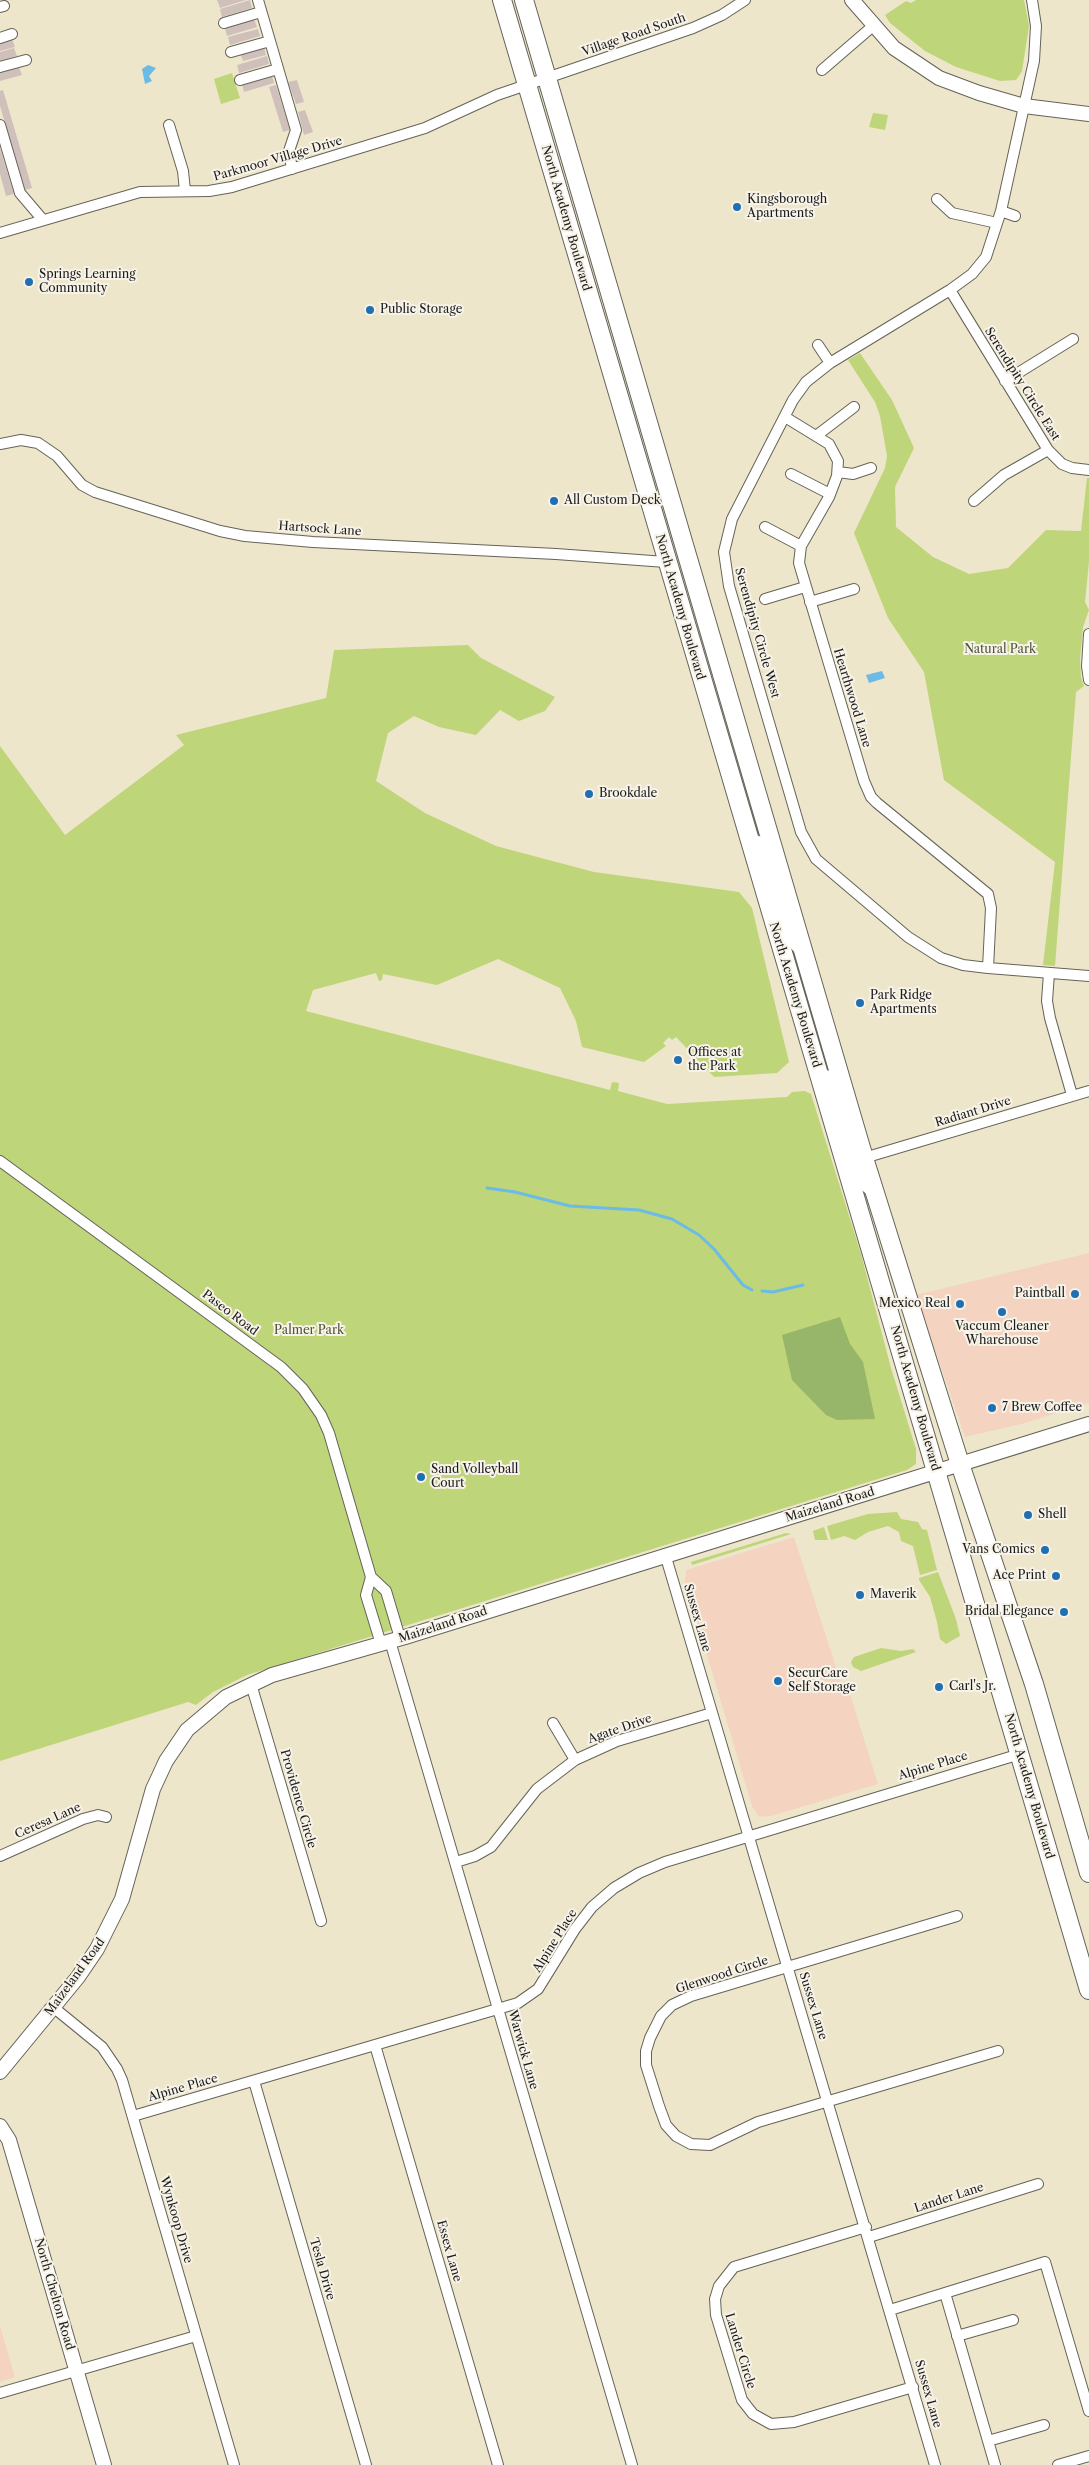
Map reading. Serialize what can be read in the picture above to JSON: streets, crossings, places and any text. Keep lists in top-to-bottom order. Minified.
{"streets":{"highway":["North Academy Boulevard"],"main road":["Maizeland Road","North Chelton Road"],"street":["Village Road South","Parkmoor Village Drive","Serendipity Circle East","Hartsock Lane","Serendipity Circle West","Hearthwood Lane","Radiant Drive","Paseo Road","Sussex Lane","Agate Drive","Alpine Place","Providence Circle","Ceresa Lane","Glenwood Circle","Warwick Lane","Lander Lane","Wynkoop Drive","Essex Lane","Tesla Drive","Lander Circle"]},"crossings":[["Village Road South","Parkmoor Village Drive"],["Village Road South","North Academy Boulevard"],["Parkmoor Village Drive","North Academy Boulevard"],["North Academy Boulevard","Hartsock Lane"],["North Academy Boulevard","Radiant Drive"],["North Academy Boulevard","Maizeland Road"],["North Academy Boulevard","Alpine Place"],["Serendipity Circle East","Serendipity Circle West"],["Serendipity Circle West","Hearthwood Lane"],["Paseo Road","Maizeland Road"],["Paseo Road","Warwick Lane"],["Maizeland Road","Sussex Lane"],["Maizeland Road","Providence Circle"],["Maizeland Road","Warwick Lane"],["Maizeland Road","Wynkoop Drive"],["Sussex Lane","Agate Drive"],["Sussex Lane","Alpine Place"],["Sussex Lane","Glenwood Circle"],["Sussex Lane","Lander Lane"],["Sussex Lane","Lander Circle"],["Agate Drive","Warwick Lane"],["Alpine Place","Warwick Lane"],["Alpine Place","Wynkoop Drive"],["Alpine Place","Essex Lane"],["Alpine Place","Tesla Drive"],["Lander Lane","Lander Circle"]],"parks":["Natural Park","Palmer Park"],"places":["Kingsborough Apartments","Springs Learning Community","Public Storage","All Custom Deck","Brookdale","Park Ridge Apartments","Offices at the Park","Paintball","Mexico Real","Vaccum Cleaner Wharehouse","7 Brew Coffee","Sand Volleyball Court","Shell","Vans Comics","Ace Print","Maverik","Bridal Elegance","SecurCare Self Storage","Carl's Jr."]}
